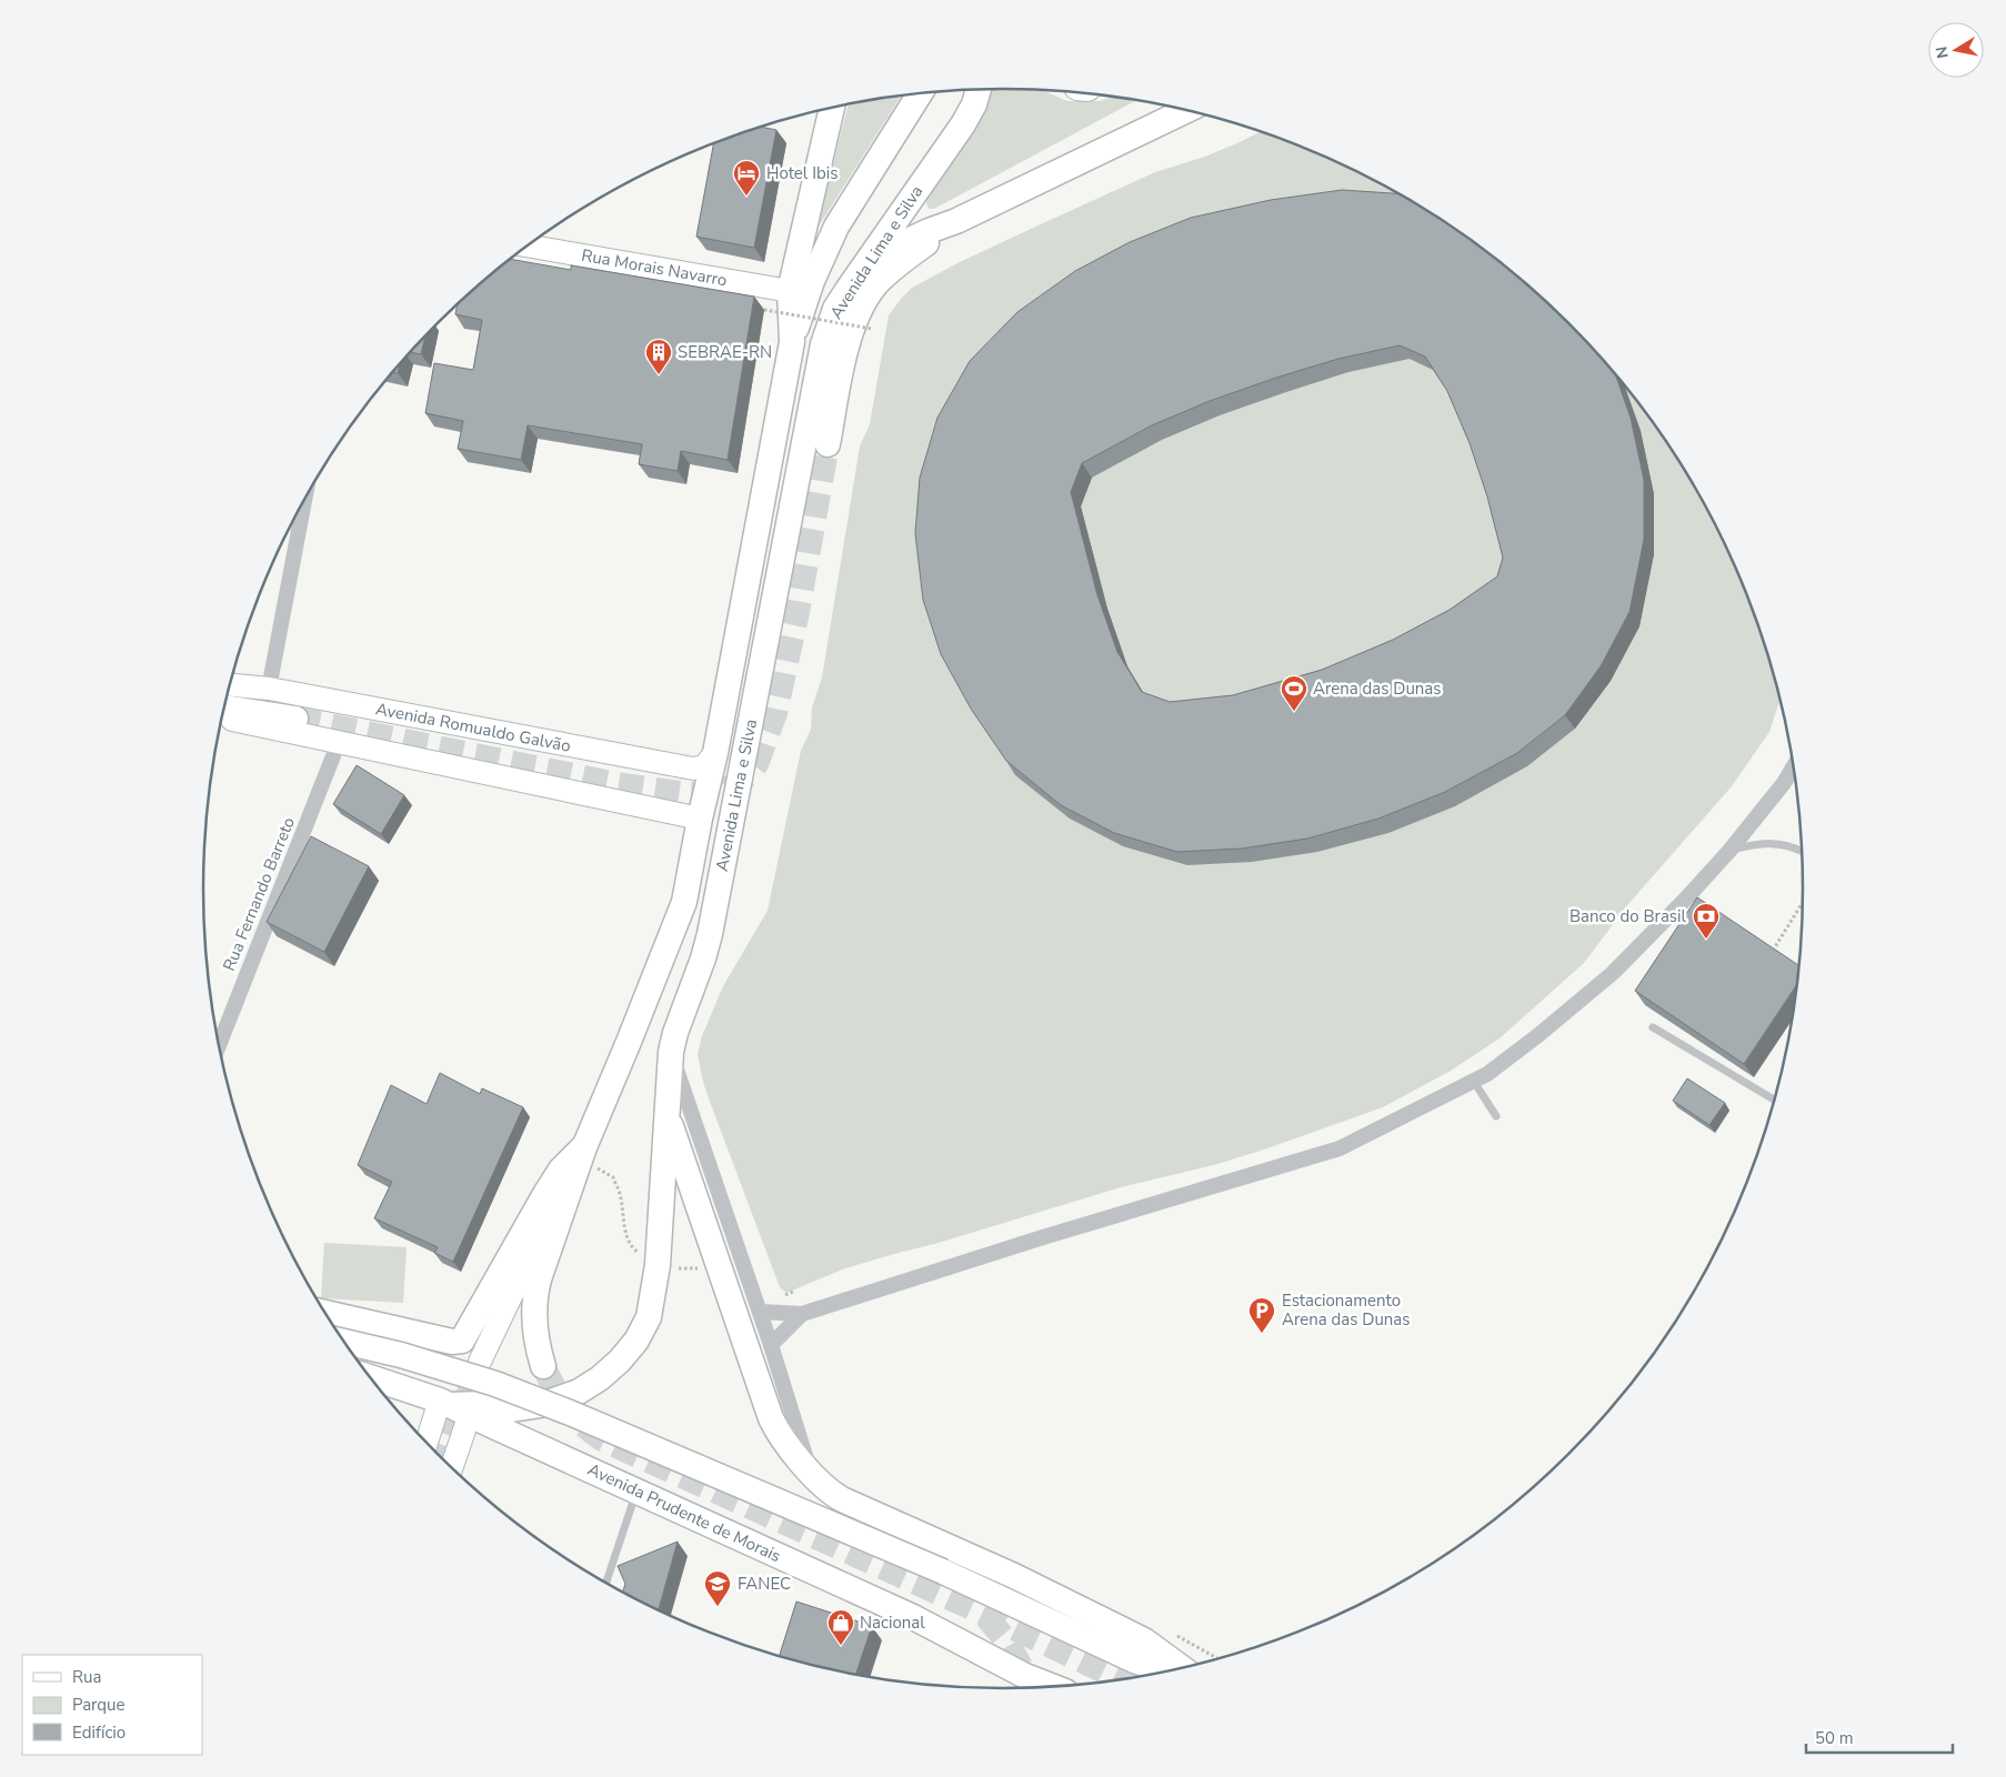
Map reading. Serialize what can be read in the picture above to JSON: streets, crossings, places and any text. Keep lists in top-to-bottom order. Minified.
{"streets":{"main road":["Avenida Lima e Silva","Rua Morais Navarro","Avenida Romualdo Galvão","Avenida Prudente de Morais"],"street":["Rua Fernando Barreto"]},"crossings":[["Avenida Lima e Silva","Rua Morais Navarro"],["Avenida Lima e Silva","Avenida Romualdo Galvão"],["Avenida Lima e Silva","Avenida Prudente de Morais"]],"places":{"hotel":["Hotel Ibis"],"building":["SEBRAE-RN"],"sports":["Arena das Dunas"],"bank":["Banco do Brasil"],"parking":["Estacionamento Arena das Dunas"],"school or university":["FANEC"],"shop":["Nacional"]},"legend":["Rua","Parque","Edifício"],"scale_bar":"50 m","north":"left"}
